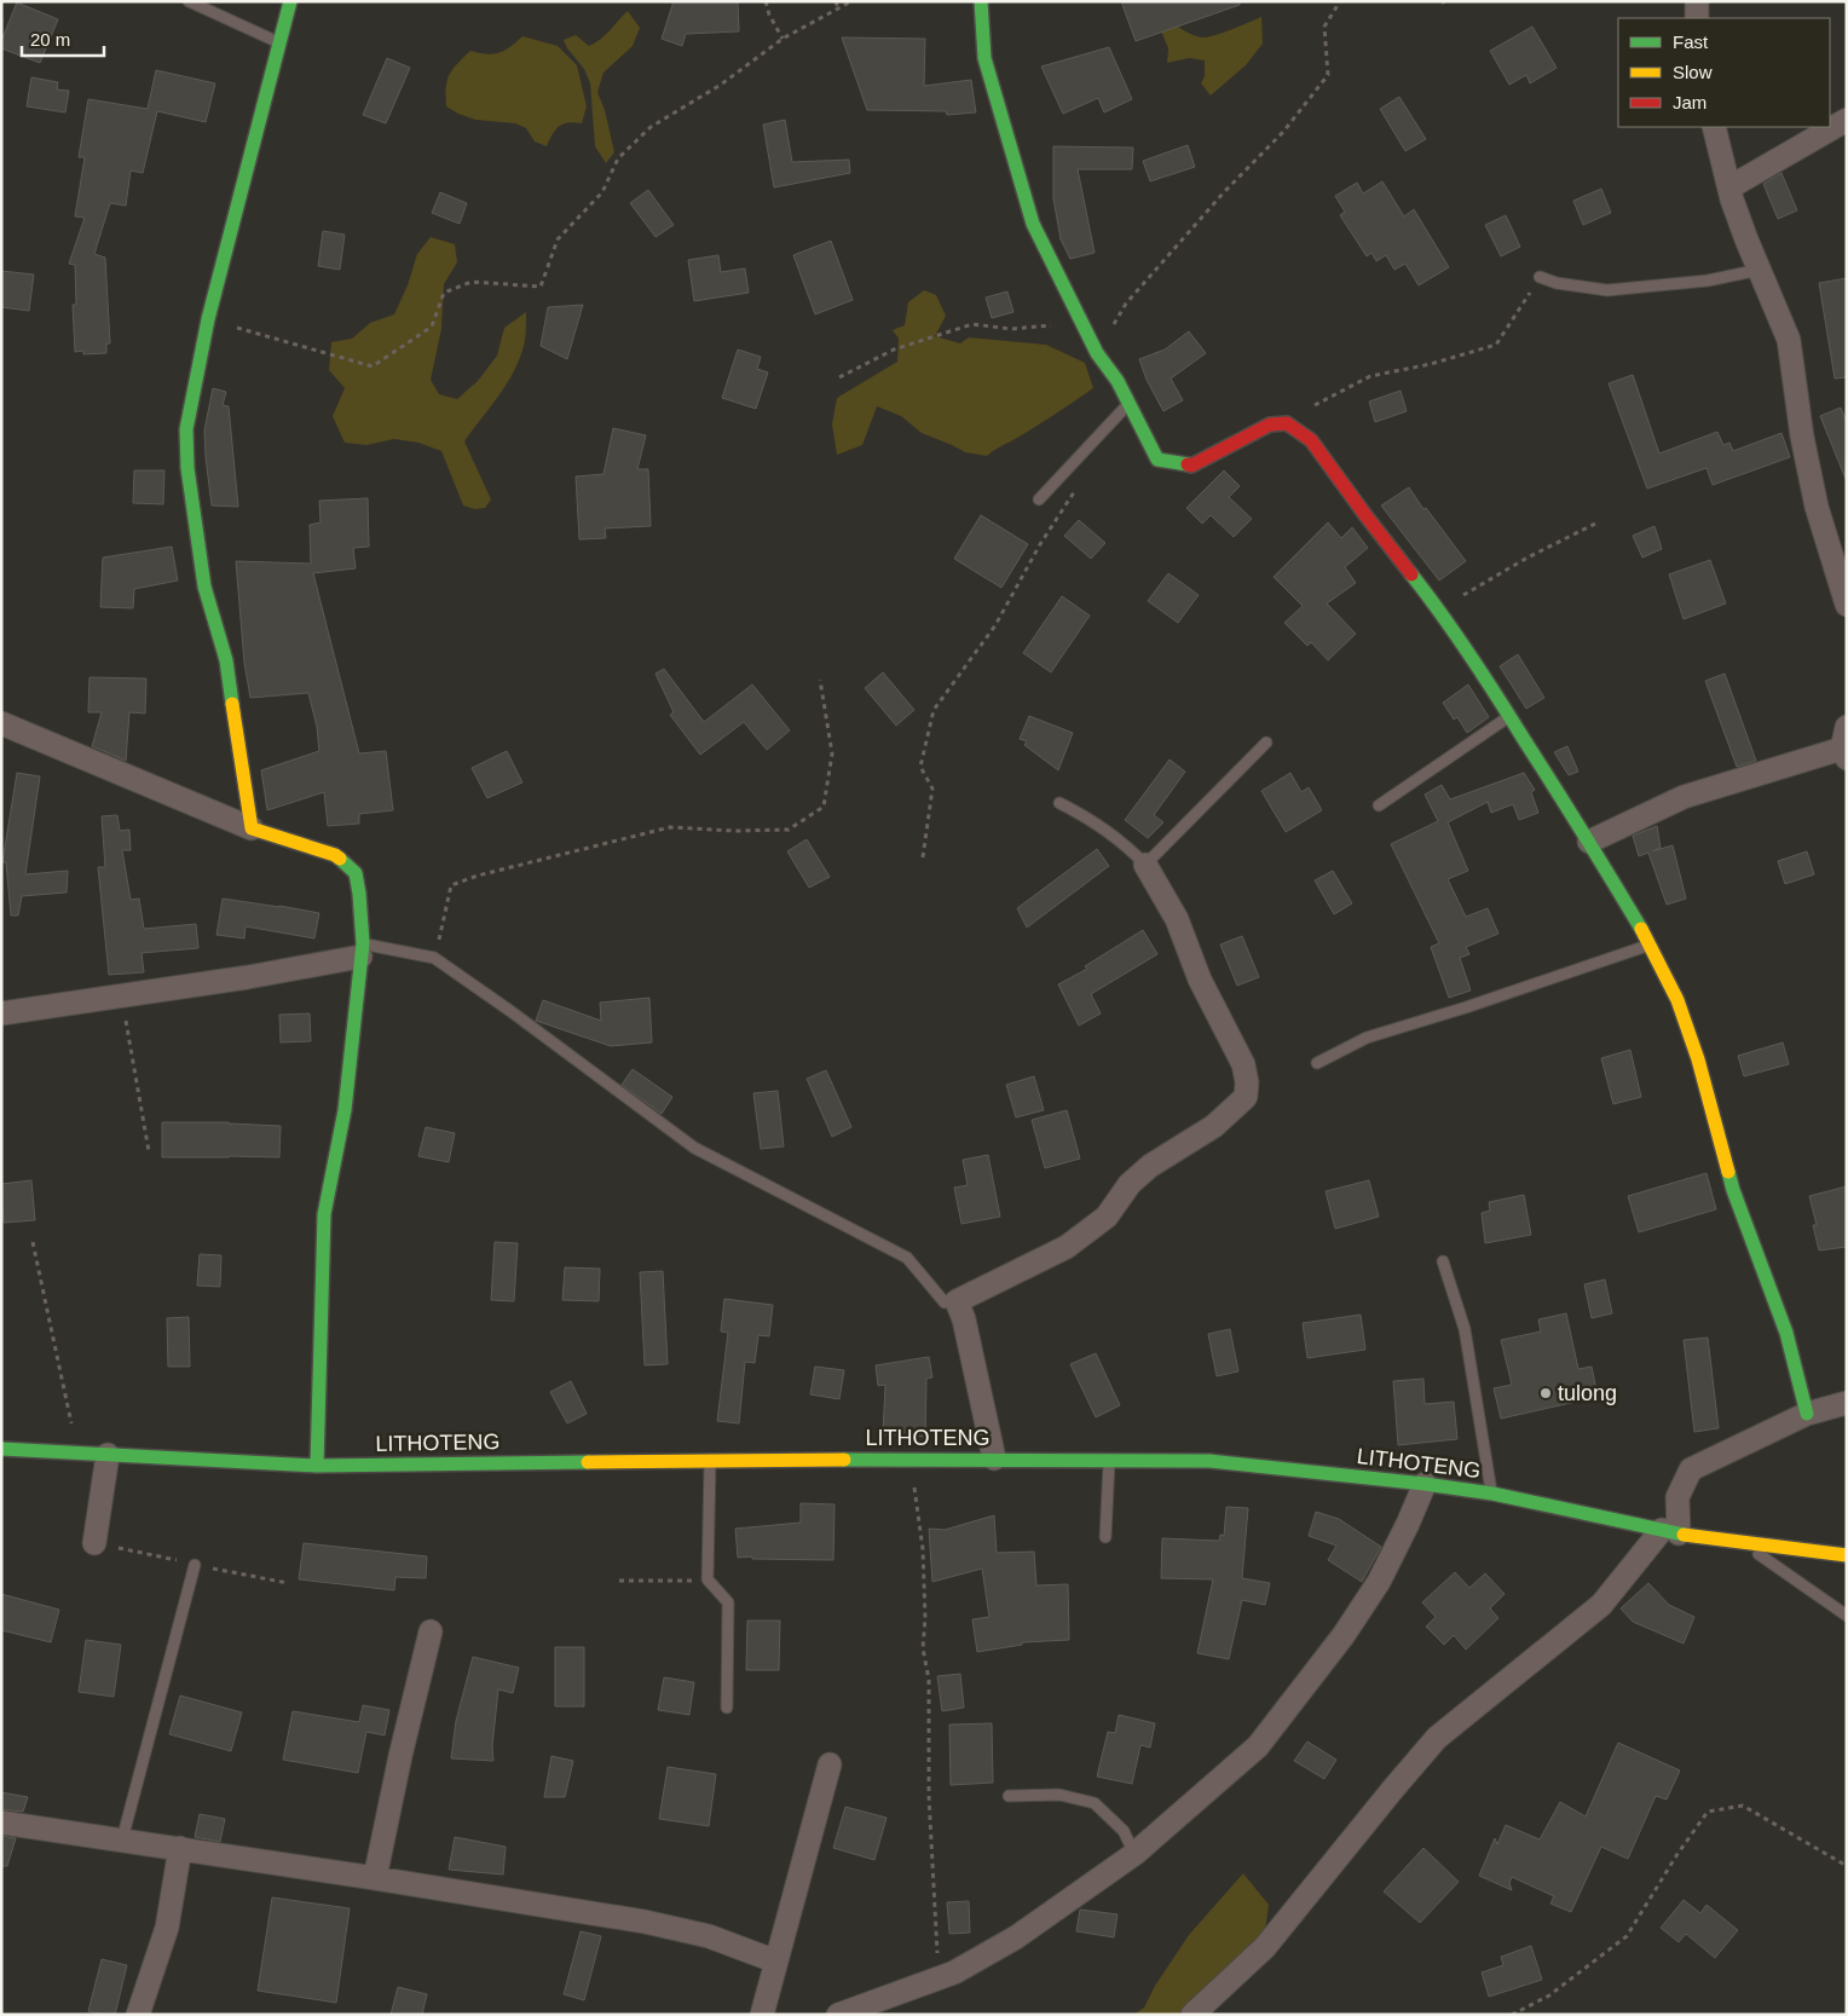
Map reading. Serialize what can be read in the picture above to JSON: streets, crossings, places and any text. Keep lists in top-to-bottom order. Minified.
{"streets":{"street":["LITHOTENG"]},"places":["tulong"],"legend":["Fast","Slow","Jam"],"scale_bar":"20 m"}
